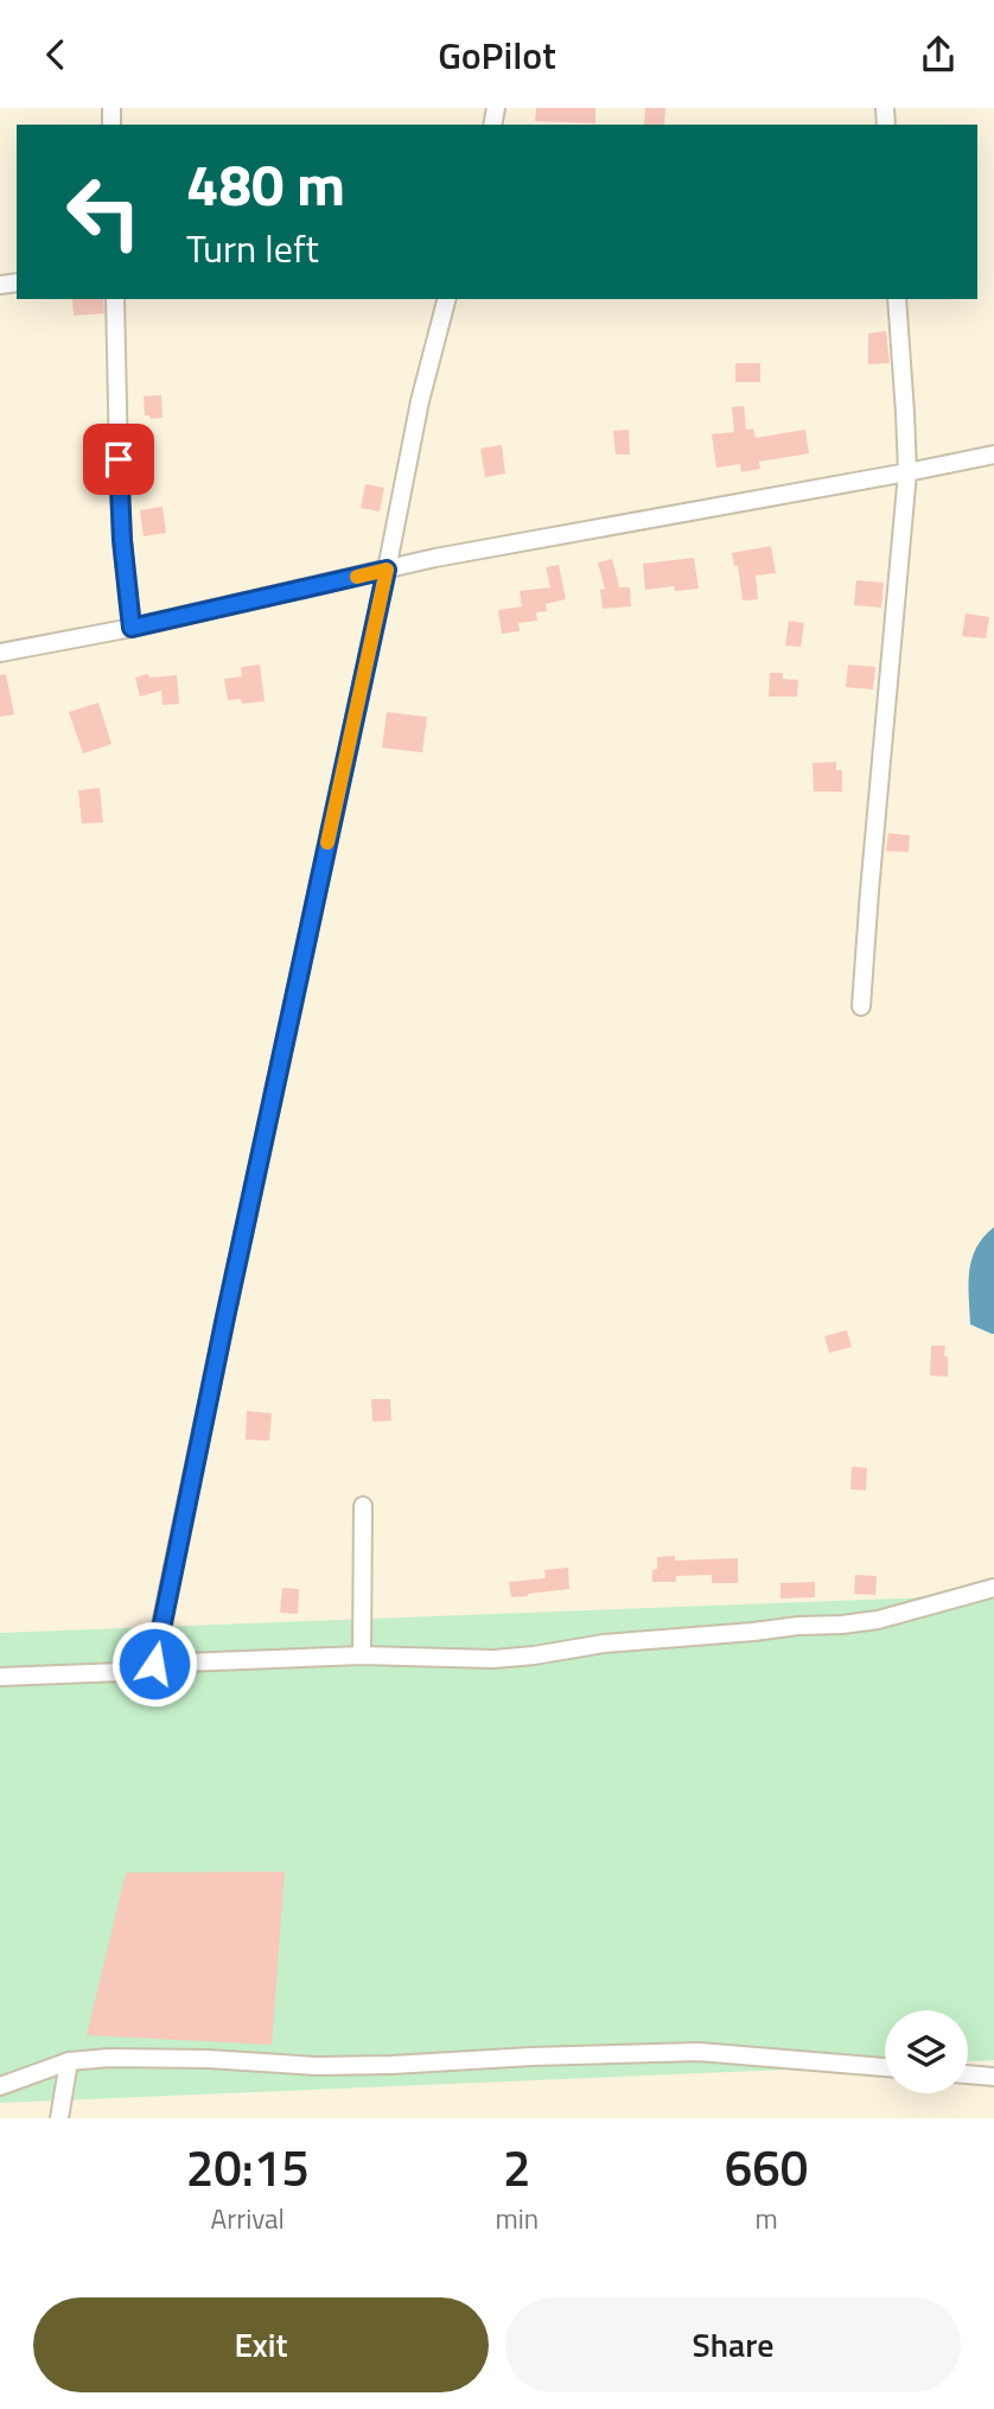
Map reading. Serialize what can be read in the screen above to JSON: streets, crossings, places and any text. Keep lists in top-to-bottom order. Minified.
{"page":{"header":"GoPilot","turn":["480 m","Turn left"],"eta":["20:15","Arrival","2","min","660","m"],"buttons":["Exit","Share"]}}
